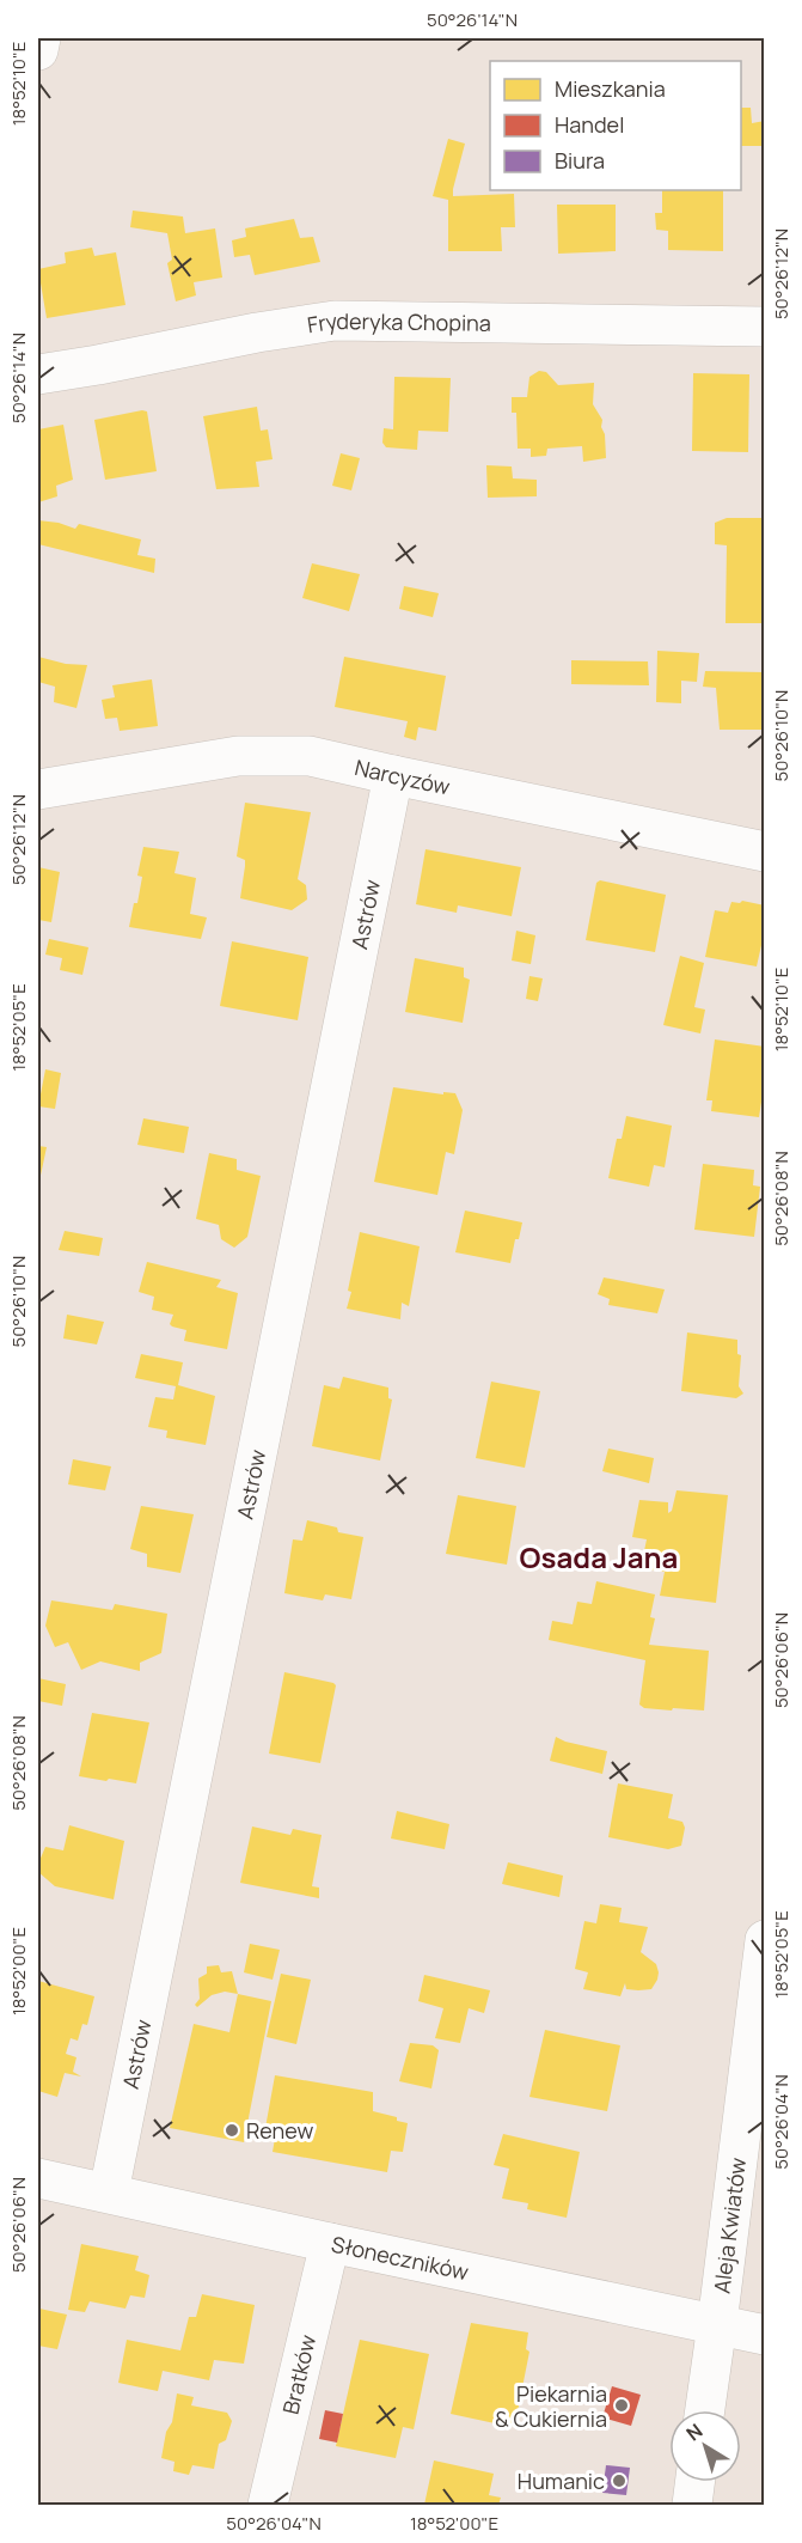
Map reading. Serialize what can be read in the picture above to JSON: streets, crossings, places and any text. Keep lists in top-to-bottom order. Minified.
{"streets":{"street":["Fryderyka Chopina","Narcyzów","Astrów","Aleja Kwiatów","Słoneczników","Bratków"]},"crossings":[["Narcyzów","Astrów"],["Astrów","Słoneczników"],["Aleja Kwiatów","Słoneczników"],["Słoneczników","Bratków"]],"districts":["Osada Jana"],"places":["Renew","Piekarnia & Cukiernia","Humanic"],"legend":["Mieszkania","Handel","Biura"],"north":"top left","coordinates":["50°26'14\"N","18°52'10\"E","50°26'12\"N","50°26'10\"N","18°52'05\"E","50°26'08\"N","50°26'06\"N","18°52'00\"E","50°26'04\"N"]}
